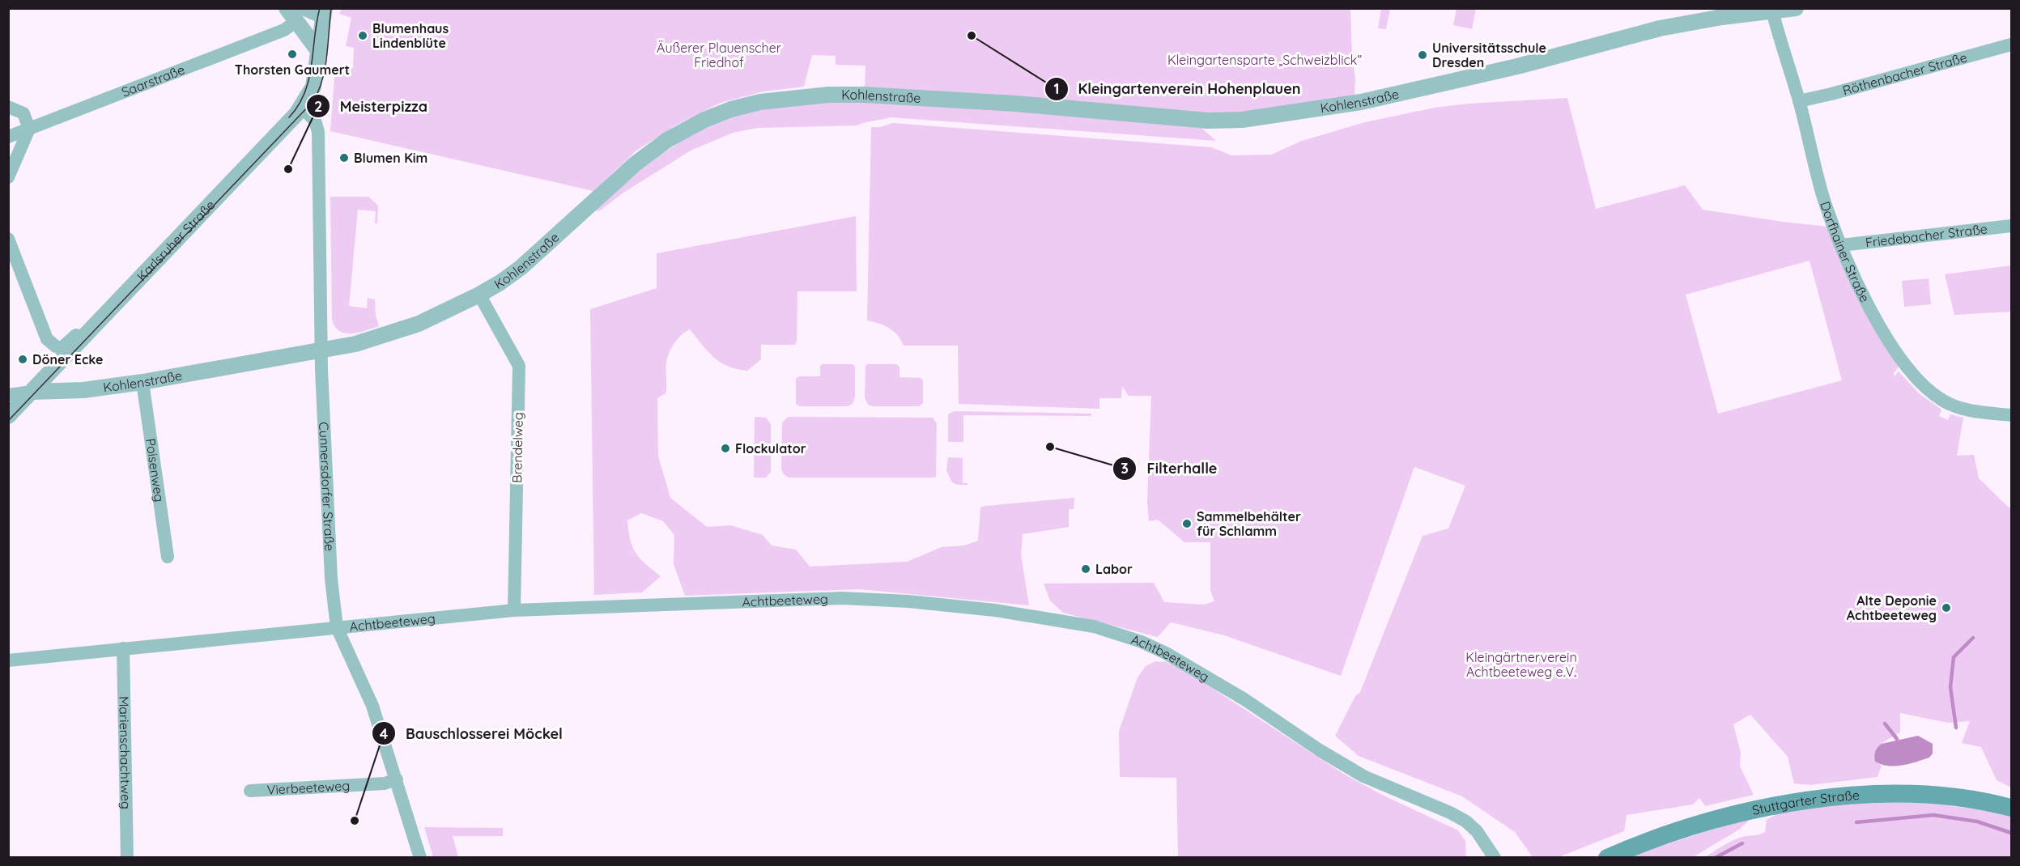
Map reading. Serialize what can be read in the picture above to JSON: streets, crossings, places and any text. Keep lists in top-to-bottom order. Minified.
{"streets":{"main road":["Stuttgarter Straße"],"street":["Röthenbacher Straße","Saarstraße","Kohlenstraße","Friedebacher Straße","Karlsruher Straße","Dorfhainer Straße","Brendelweg","Poisenweg","Cunnersdorfer Straße","Achtbeeteweg","Marienschachtweg","Vierbeeteweg"]},"crossings":[["Röthenbacher Straße","Dorfhainer Straße"],["Kohlenstraße","Karlsruher Straße"],["Kohlenstraße","Dorfhainer Straße"],["Kohlenstraße","Brendelweg"],["Kohlenstraße","Poisenweg"],["Kohlenstraße","Cunnersdorfer Straße"],["Friedebacher Straße","Dorfhainer Straße"],["Karlsruher Straße","Cunnersdorfer Straße"],["Brendelweg","Achtbeeteweg"],["Cunnersdorfer Straße","Achtbeeteweg"],["Cunnersdorfer Straße","Vierbeeteweg"],["Achtbeeteweg","Marienschachtweg"]],"parks":["Äußerer Plauenscher Friedhof","Kleingartensparte „Schweizblick“","Kleingärtnerverein Achtbeeteweg e.V."],"places":["Blumenhaus Lindenblüte","Kleingartenverein Hohenplauen","Thorsten Gaumert","Universitätsschule Dresden","Blumen Kim","Meisterpizza","Döner Ecke","Filterhalle","Flockulator","Sammelbehälter für Schlamm","Labor","Alte Deponie Achtbeeteweg","Bauschlosserei Möckel"]}
